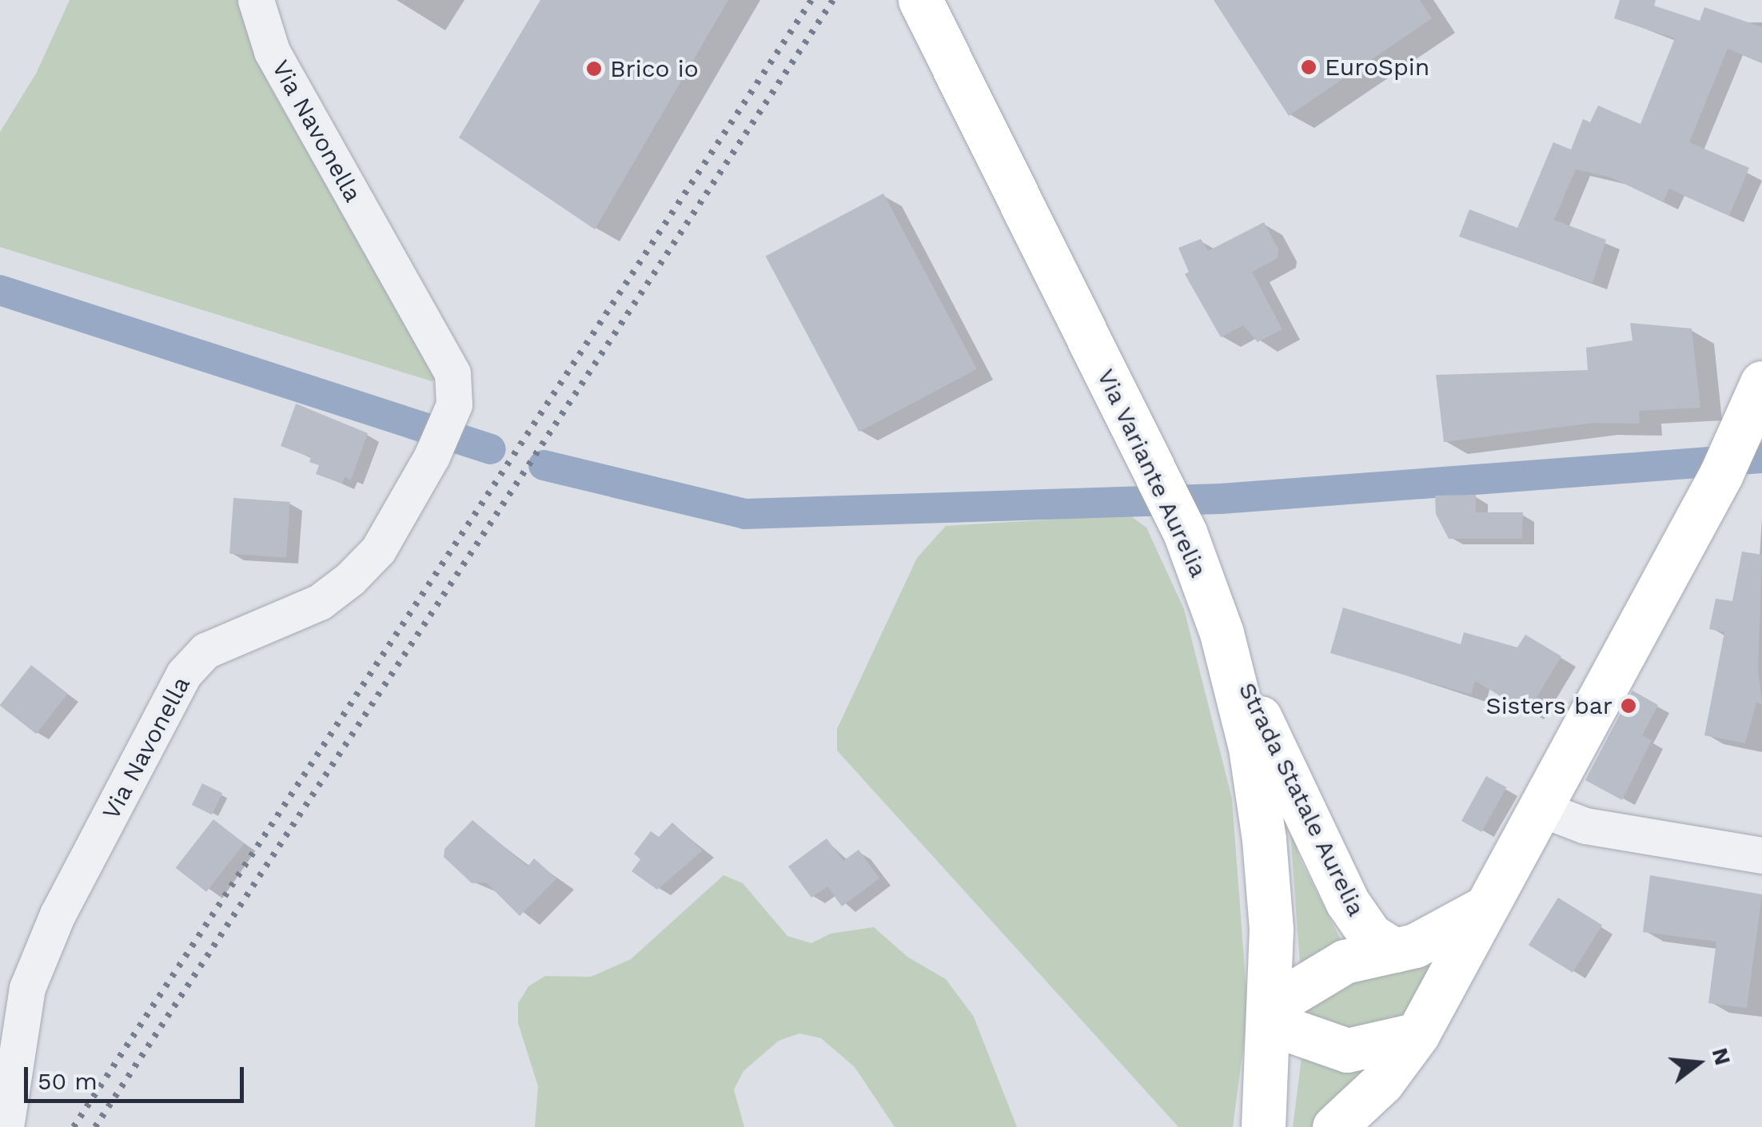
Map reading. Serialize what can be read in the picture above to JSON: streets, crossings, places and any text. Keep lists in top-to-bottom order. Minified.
{"streets":{"main road":["Via Variante Aurelia","Strada Statale Aurelia"],"street":["Via Navonella"]},"crossings":[["Via Variante Aurelia","Strada Statale Aurelia"]],"places":["EuroSpin","Brico io","Sisters bar"],"scale_bar":"50 m","north":"right"}
